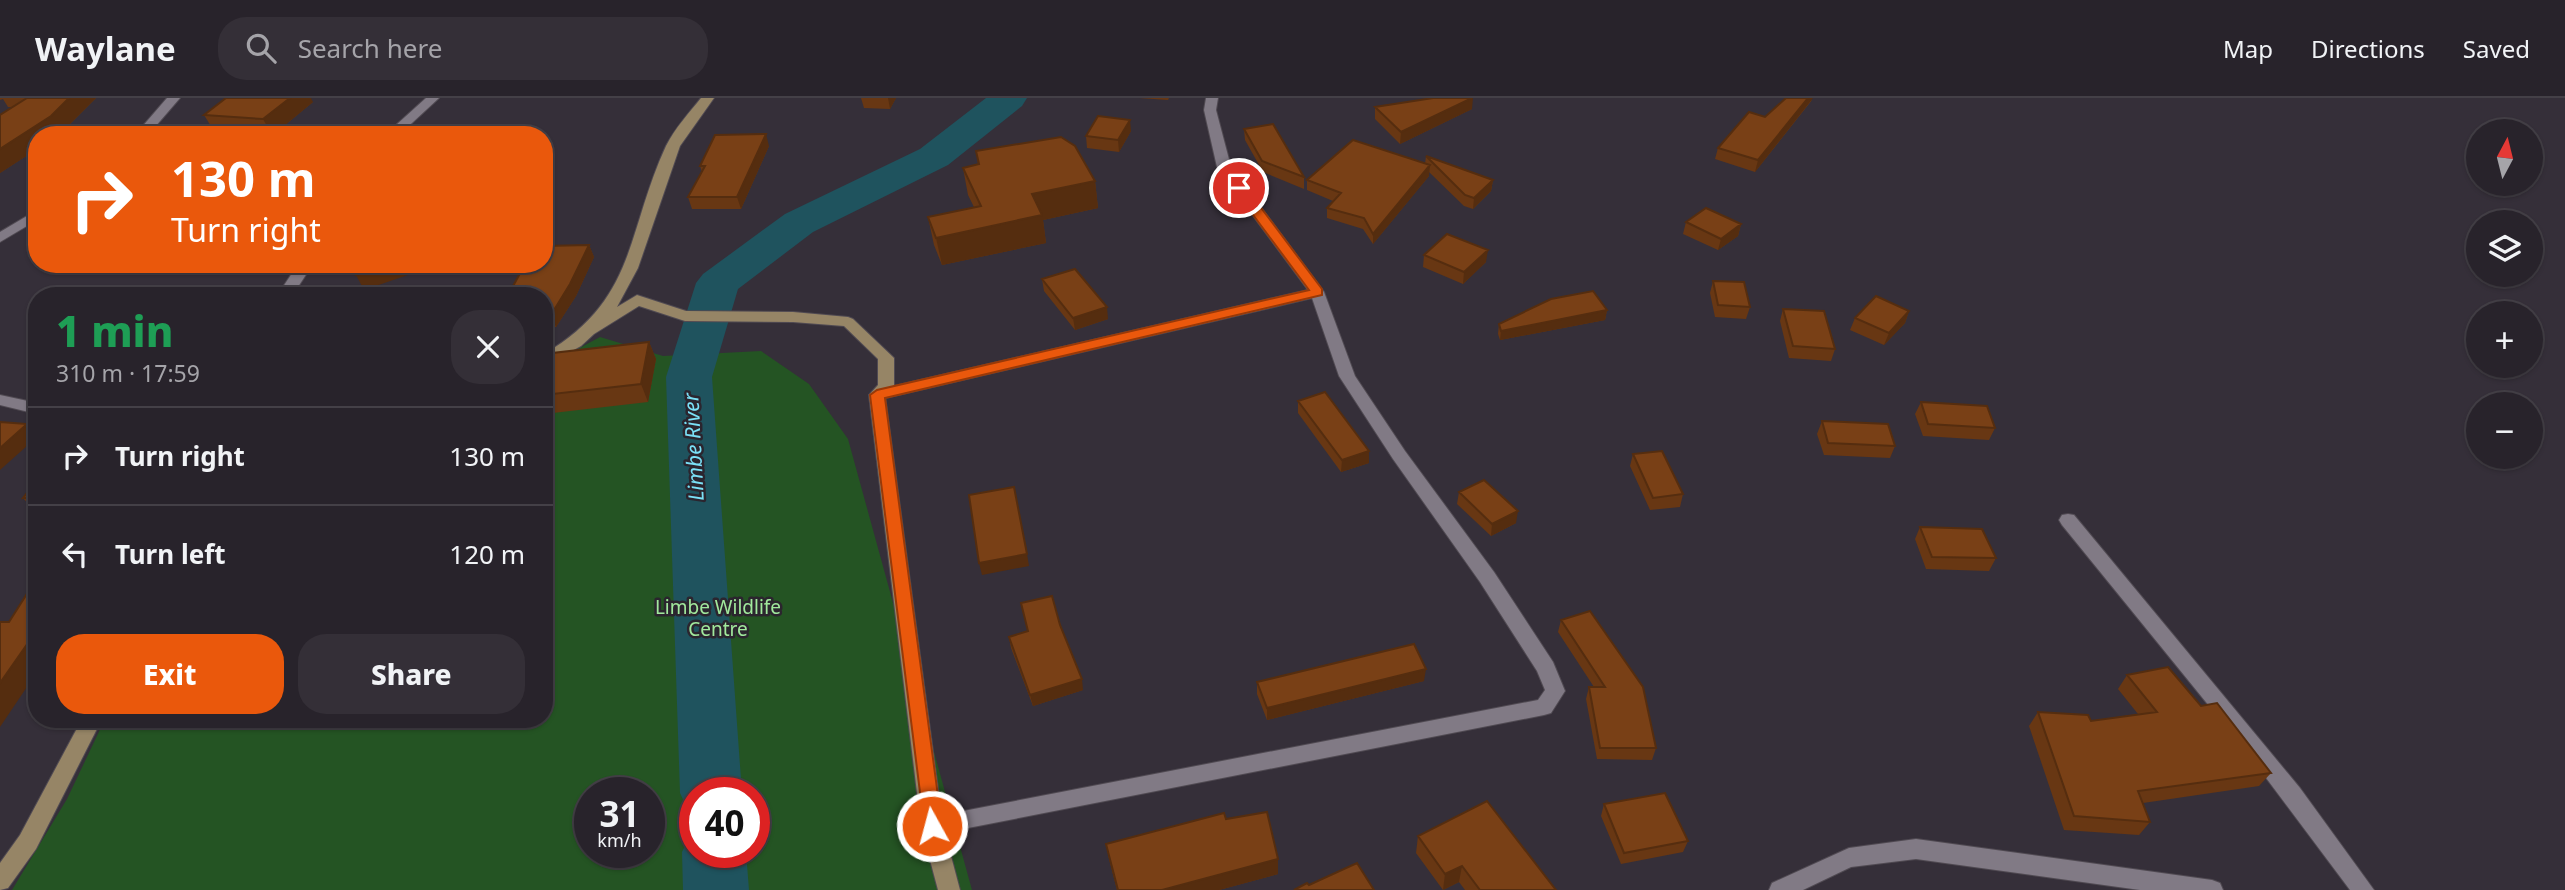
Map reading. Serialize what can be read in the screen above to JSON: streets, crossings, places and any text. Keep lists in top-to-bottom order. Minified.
{"water":["Limbe River"],"parks":["Limbe Wildlife Centre"],"north":"top","page":{"header":"Waylane","search":"Search here","nav":["Map","Directions","Saved"],"map_buttons":["+","−"],"turn":["130 m","Turn right"],"heading":["1 min","310 m · 17:59"],"list":[{"name":"Turn right","value":"130 m"},{"name":"Turn left","value":"120 m"}],"buttons":["Exit","Share"],"speed":"31 km/h","limit":"40"}}
